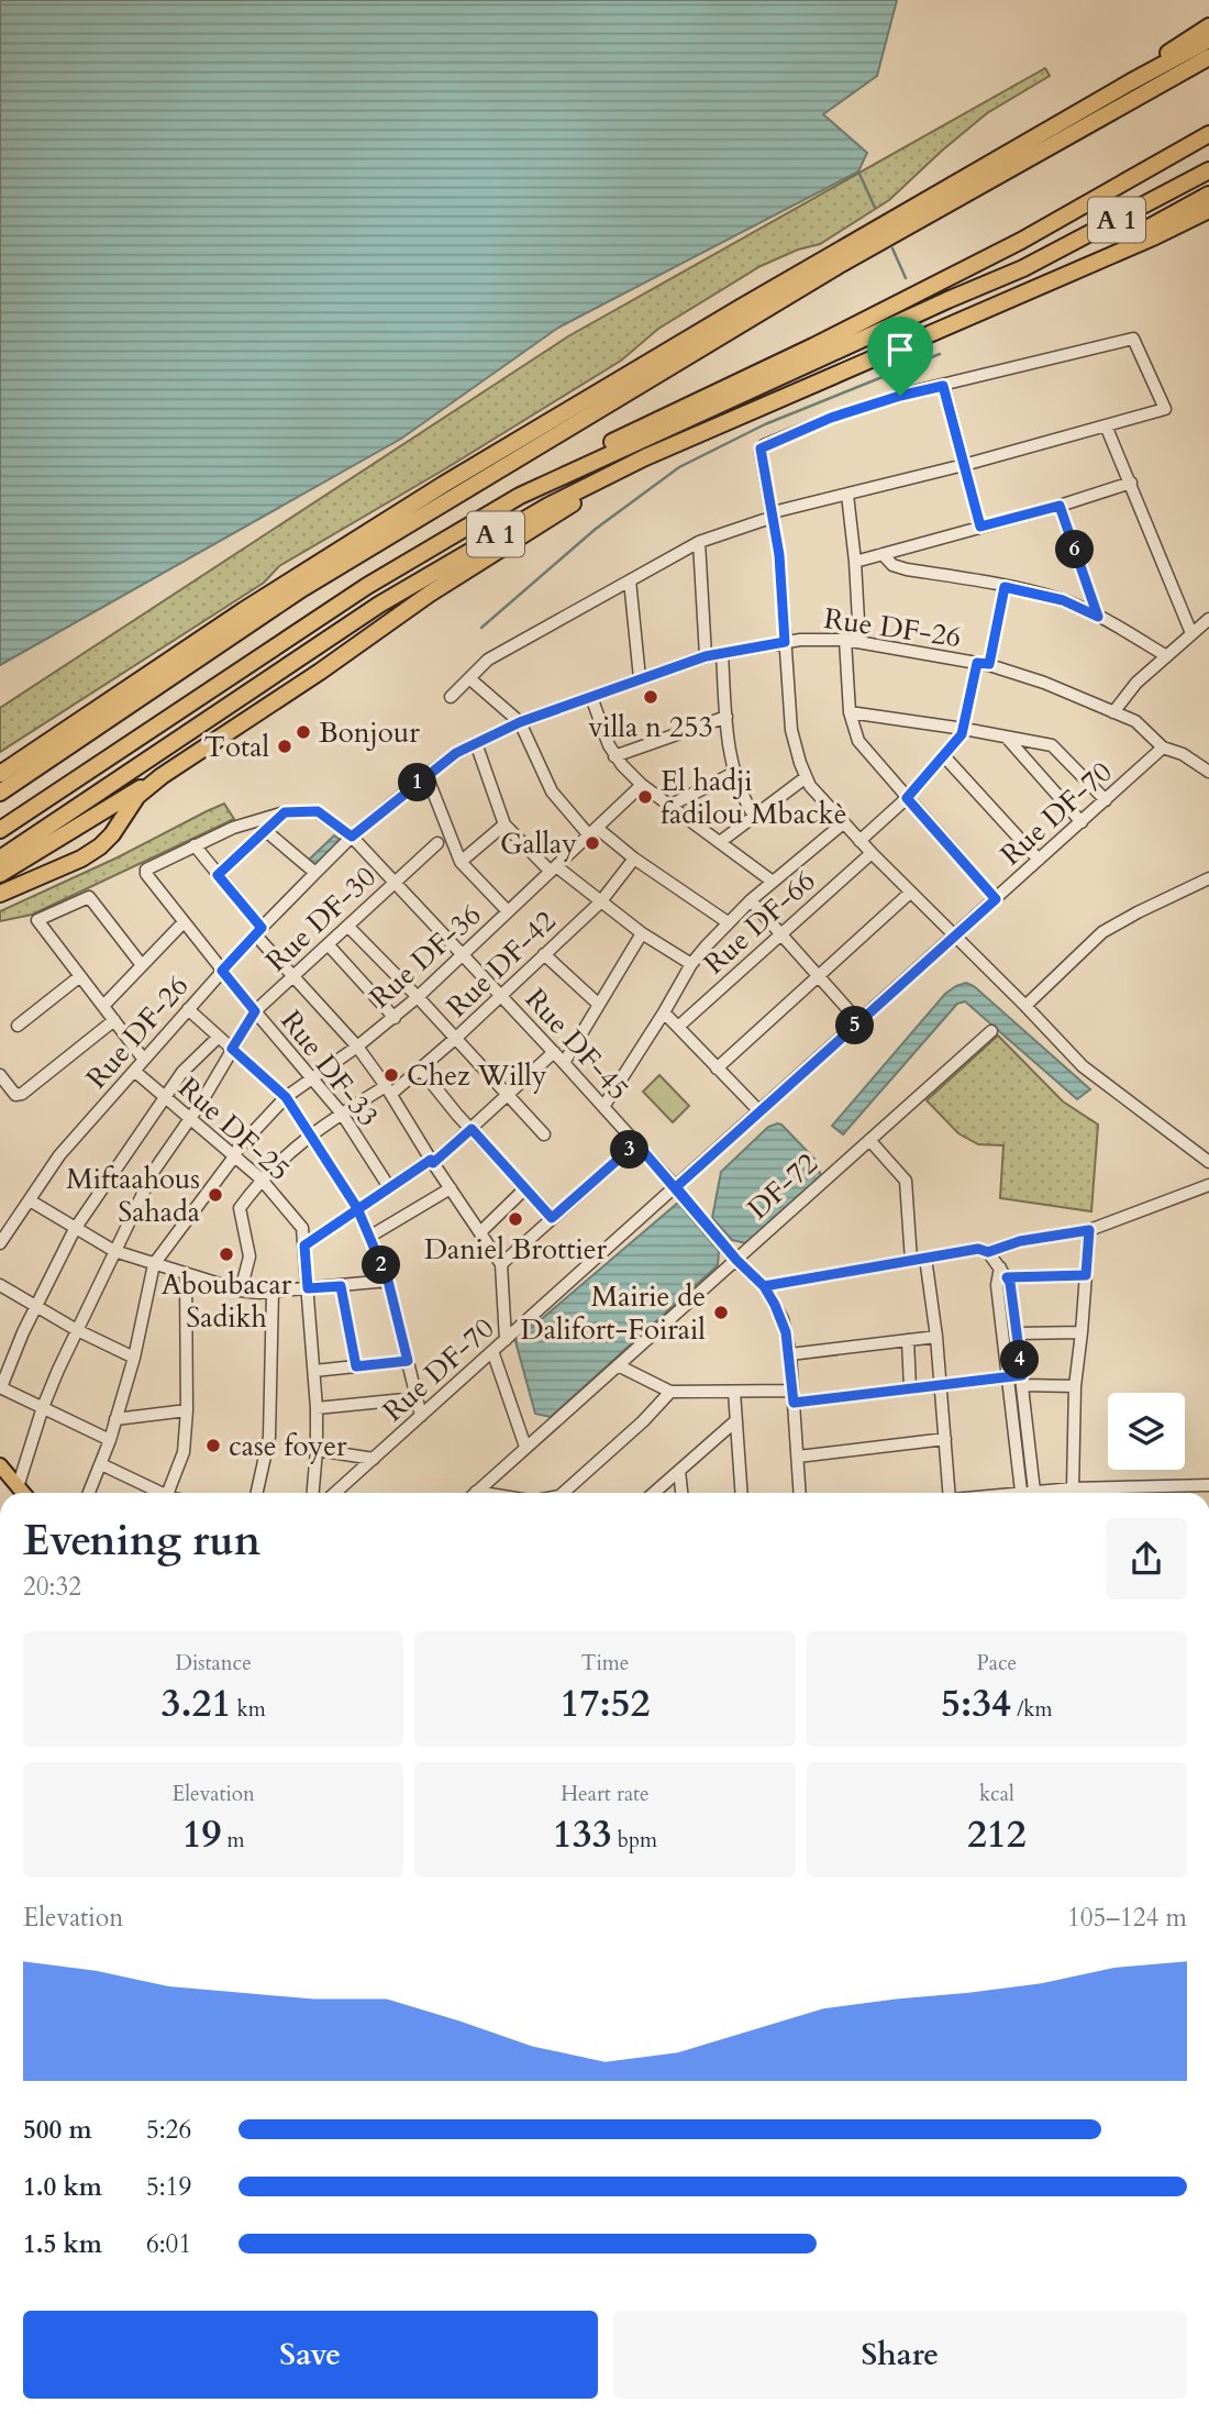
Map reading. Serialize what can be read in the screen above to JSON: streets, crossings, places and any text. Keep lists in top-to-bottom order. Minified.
{"streets":{"highway":["A 1"],"street":["Rue DF-26","Rue DF-70","Rue DF-30","Rue DF-66","Rue DF-36","Rue DF-42","Rue DF-45","Rue DF-33","Rue DF-25","DF-72"]},"crossings":[["Rue DF-26","Rue DF-70"],["Rue DF-26","Rue DF-45"],["Rue DF-26","Rue DF-33"],["Rue DF-26","Rue DF-25"],["Rue DF-70","Rue DF-45"],["Rue DF-30","Rue DF-45"],["Rue DF-30","Rue DF-33"],["Rue DF-30","Rue DF-25"],["Rue DF-36","Rue DF-45"],["Rue DF-36","Rue DF-33"],["Rue DF-36","Rue DF-25"],["Rue DF-42","Rue DF-45"],["Rue DF-42","Rue DF-33"],["Rue DF-42","Rue DF-25"],["Rue DF-45","DF-72"]],"places":["villa n 253","Bonjour","Total","El hadji fadilou Mbackè","Gallay","Chez Willy","Miftaahous Sahada","Daniel Brottier","Aboubacar Sadikh","Mairie de Dalifort-Foirail","case foyer"],"page":{"pins":["6","1","5","3","2","4"],"heading":["Evening run","20:32"],"stats":[["Distance","3.21 km"],["Time","17:52"],["Pace","5:34 /km"],["Elevation","19 m"],["Heart rate","133 bpm"],["kcal","212"]],"chart":["Elevation","105–124 m"],"list":[{"name":"500 m","note":"5:26"},{"name":"1.0 km","note":"5:19"},{"name":"1.5 km","note":"6:01"}],"buttons":["Save","Share"]}}
